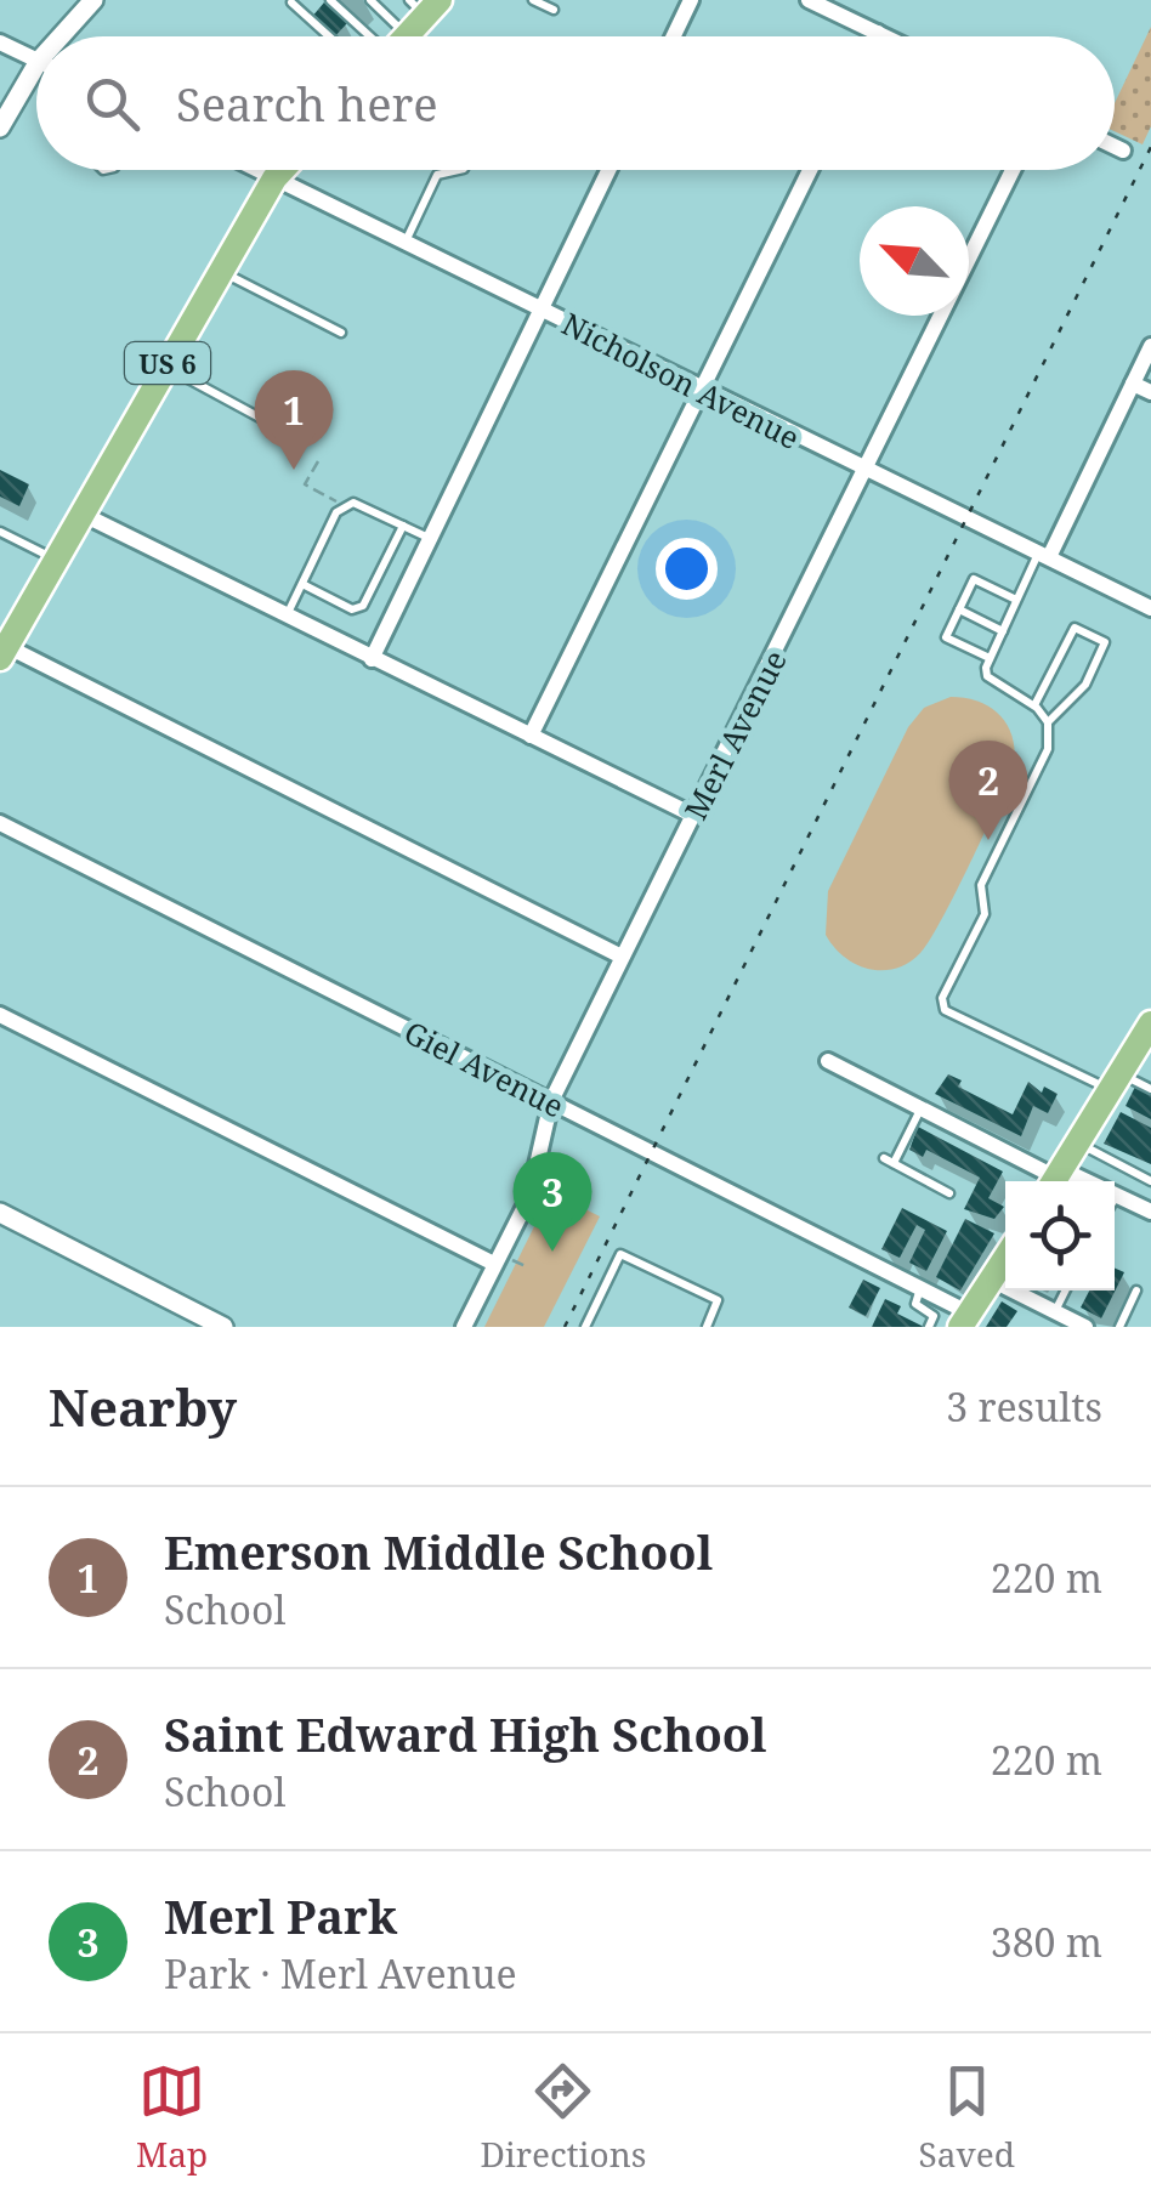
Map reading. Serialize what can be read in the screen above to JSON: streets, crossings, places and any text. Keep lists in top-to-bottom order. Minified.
{"streets":{"main road":["US 6"],"street":["Nicholson Avenue","Merl Avenue","Giel Avenue"]},"crossings":[["US 6","Nicholson Avenue"],["Nicholson Avenue","Merl Avenue"],["Merl Avenue","Giel Avenue"]],"north":"top left","page":{"search":"Search here","pins":["1","2","3"],"heading":["Nearby","3 results"],"list":[{"mark":"1","name":"Emerson Middle School","note":"School","value":"220 m"},{"mark":"2","name":"Saint Edward High School","note":"School","value":"220 m"},{"mark":"3","name":"Merl Park","note":"Park · Merl Avenue","value":"380 m"}],"nav":["Map","Directions","Saved"]}}
